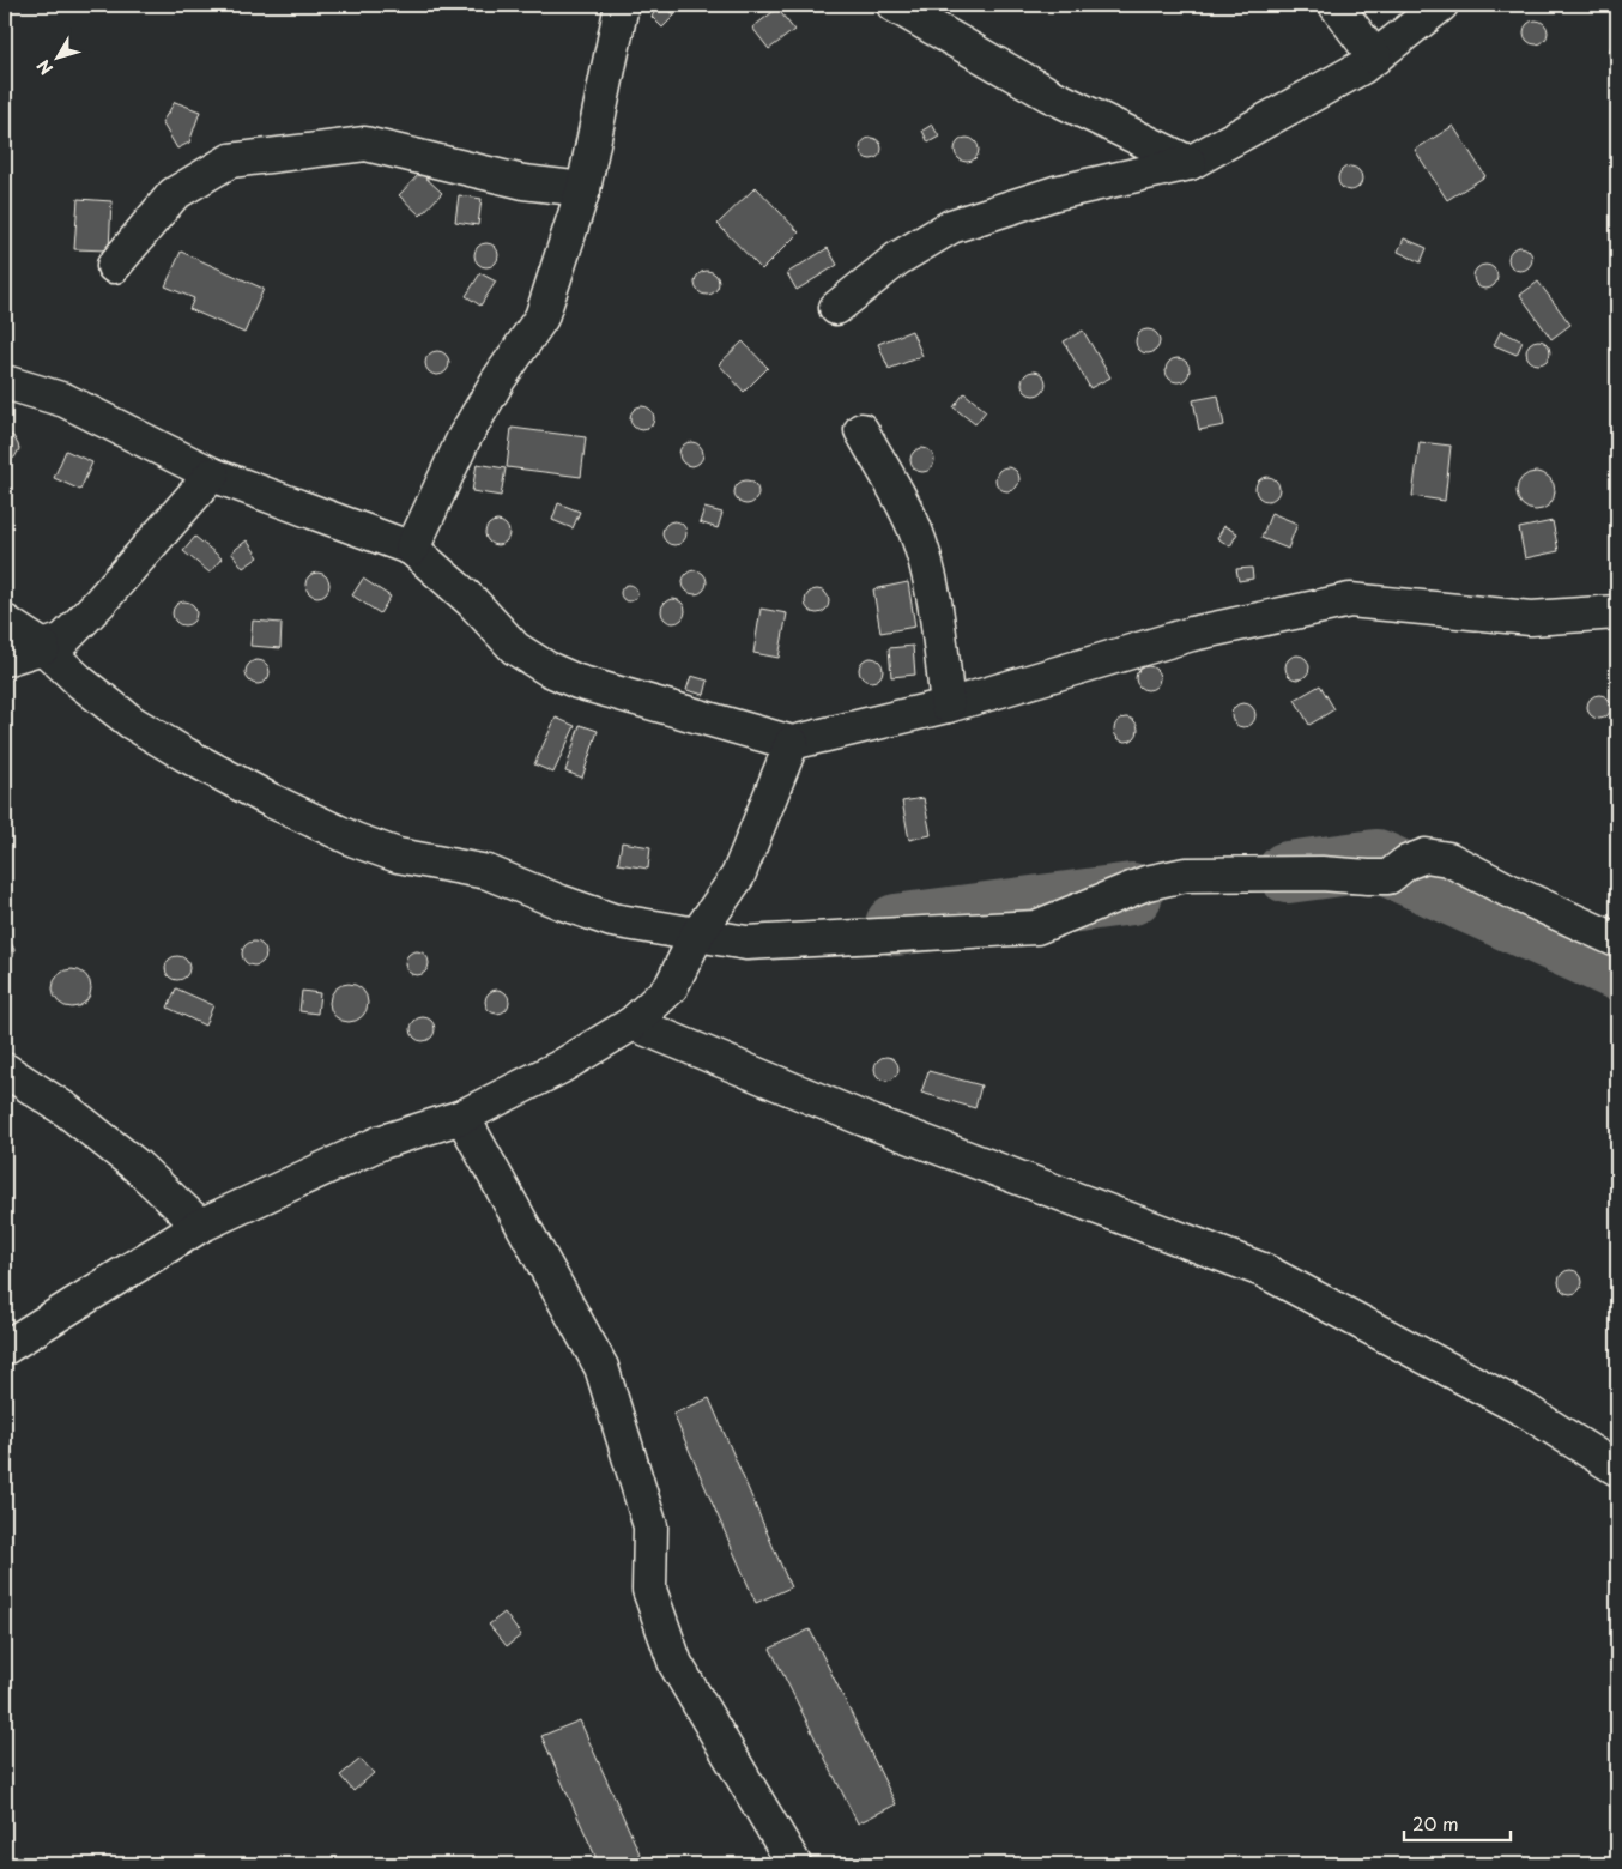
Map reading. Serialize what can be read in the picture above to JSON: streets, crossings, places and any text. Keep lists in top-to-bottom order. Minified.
{"scale_bar":"20 m","north":"bottom left"}
